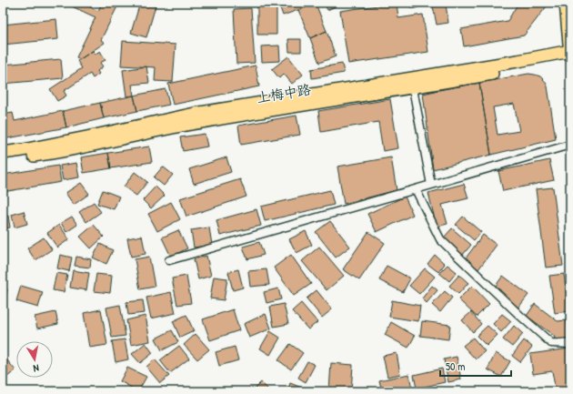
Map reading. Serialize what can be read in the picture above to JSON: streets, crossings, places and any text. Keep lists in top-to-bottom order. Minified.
{"streets":{"main road":["上梅中路"]},"scale_bar":"50 m","north":"bottom"}
